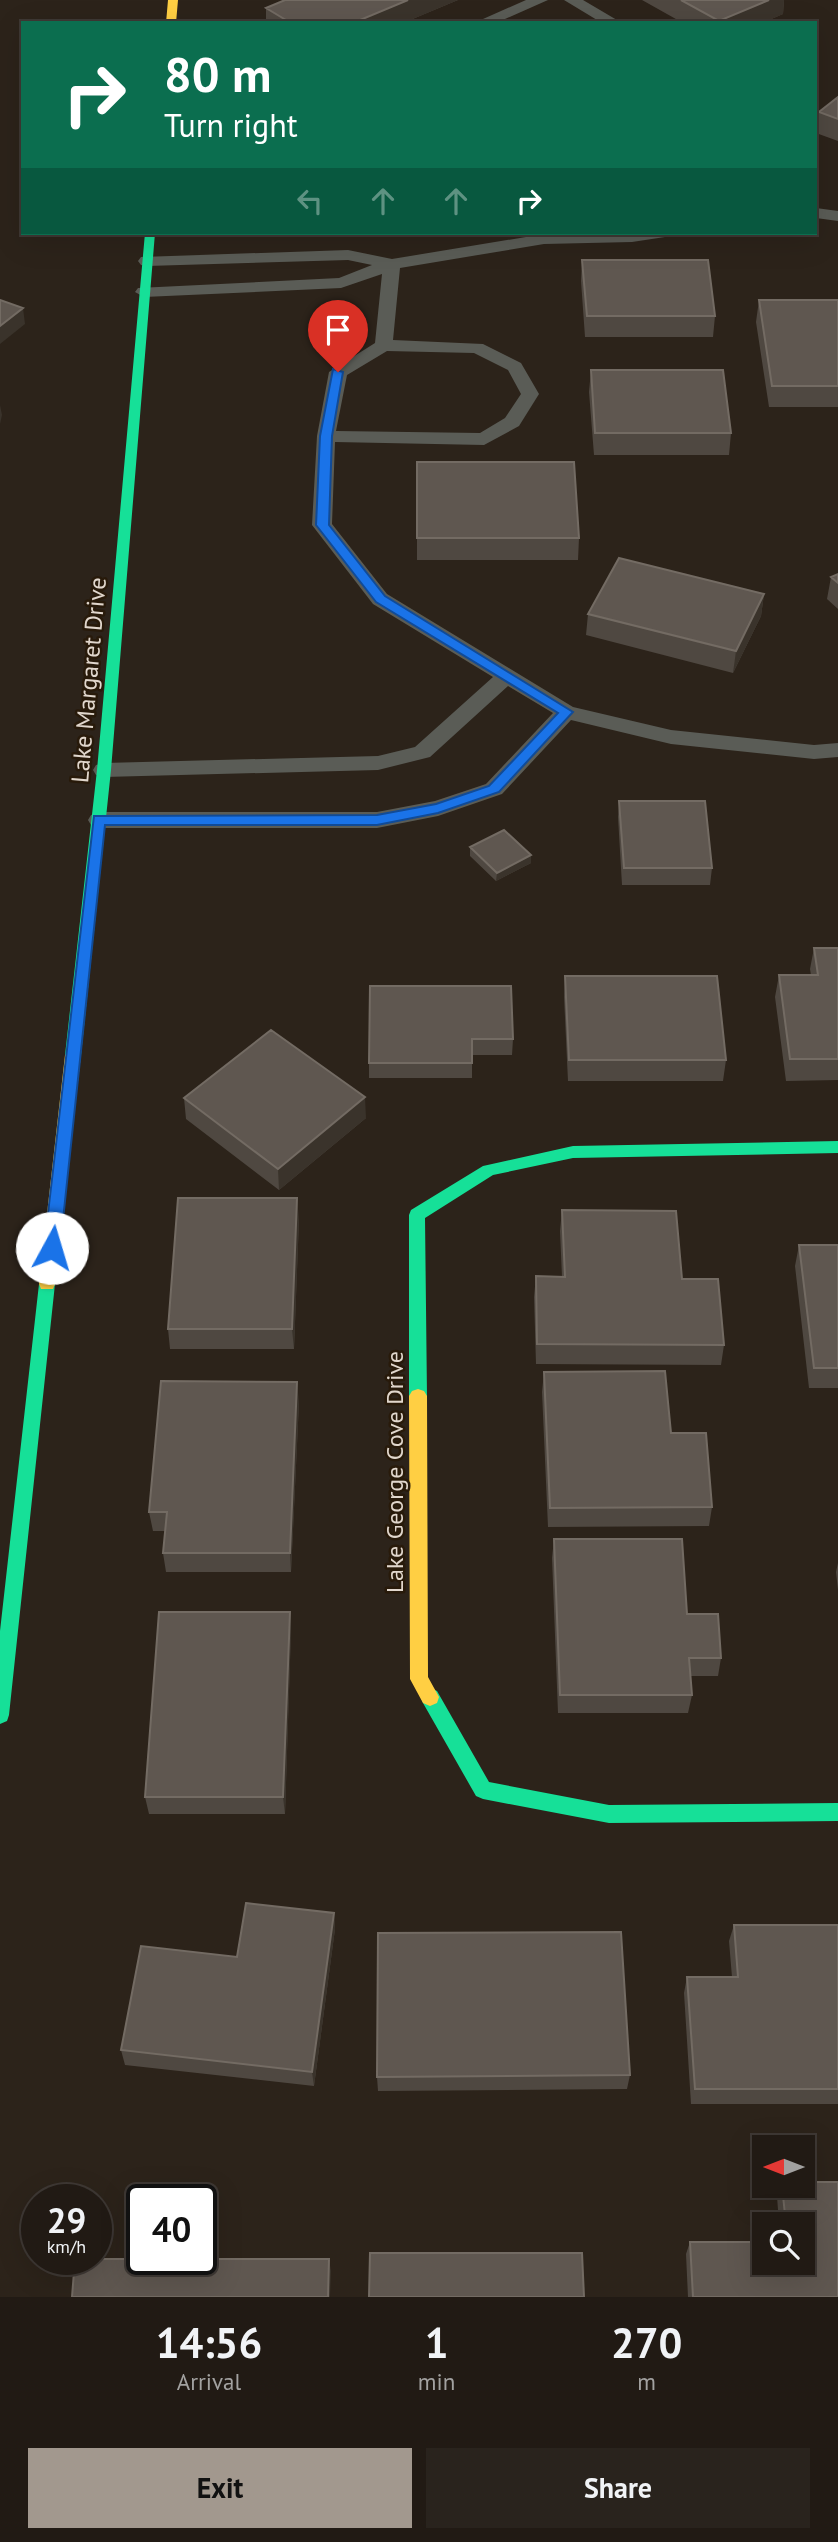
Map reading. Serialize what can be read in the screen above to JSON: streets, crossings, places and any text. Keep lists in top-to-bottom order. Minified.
{"streets":{"street":["Lake Margaret Drive","Lake George Cove Drive"]},"north":"left","page":{"turn":["80 m","Turn right"],"speed":"29 km/h","limit":"40","eta":["14:56","Arrival","1","min","270","m"],"buttons":["Exit","Share"]}}
